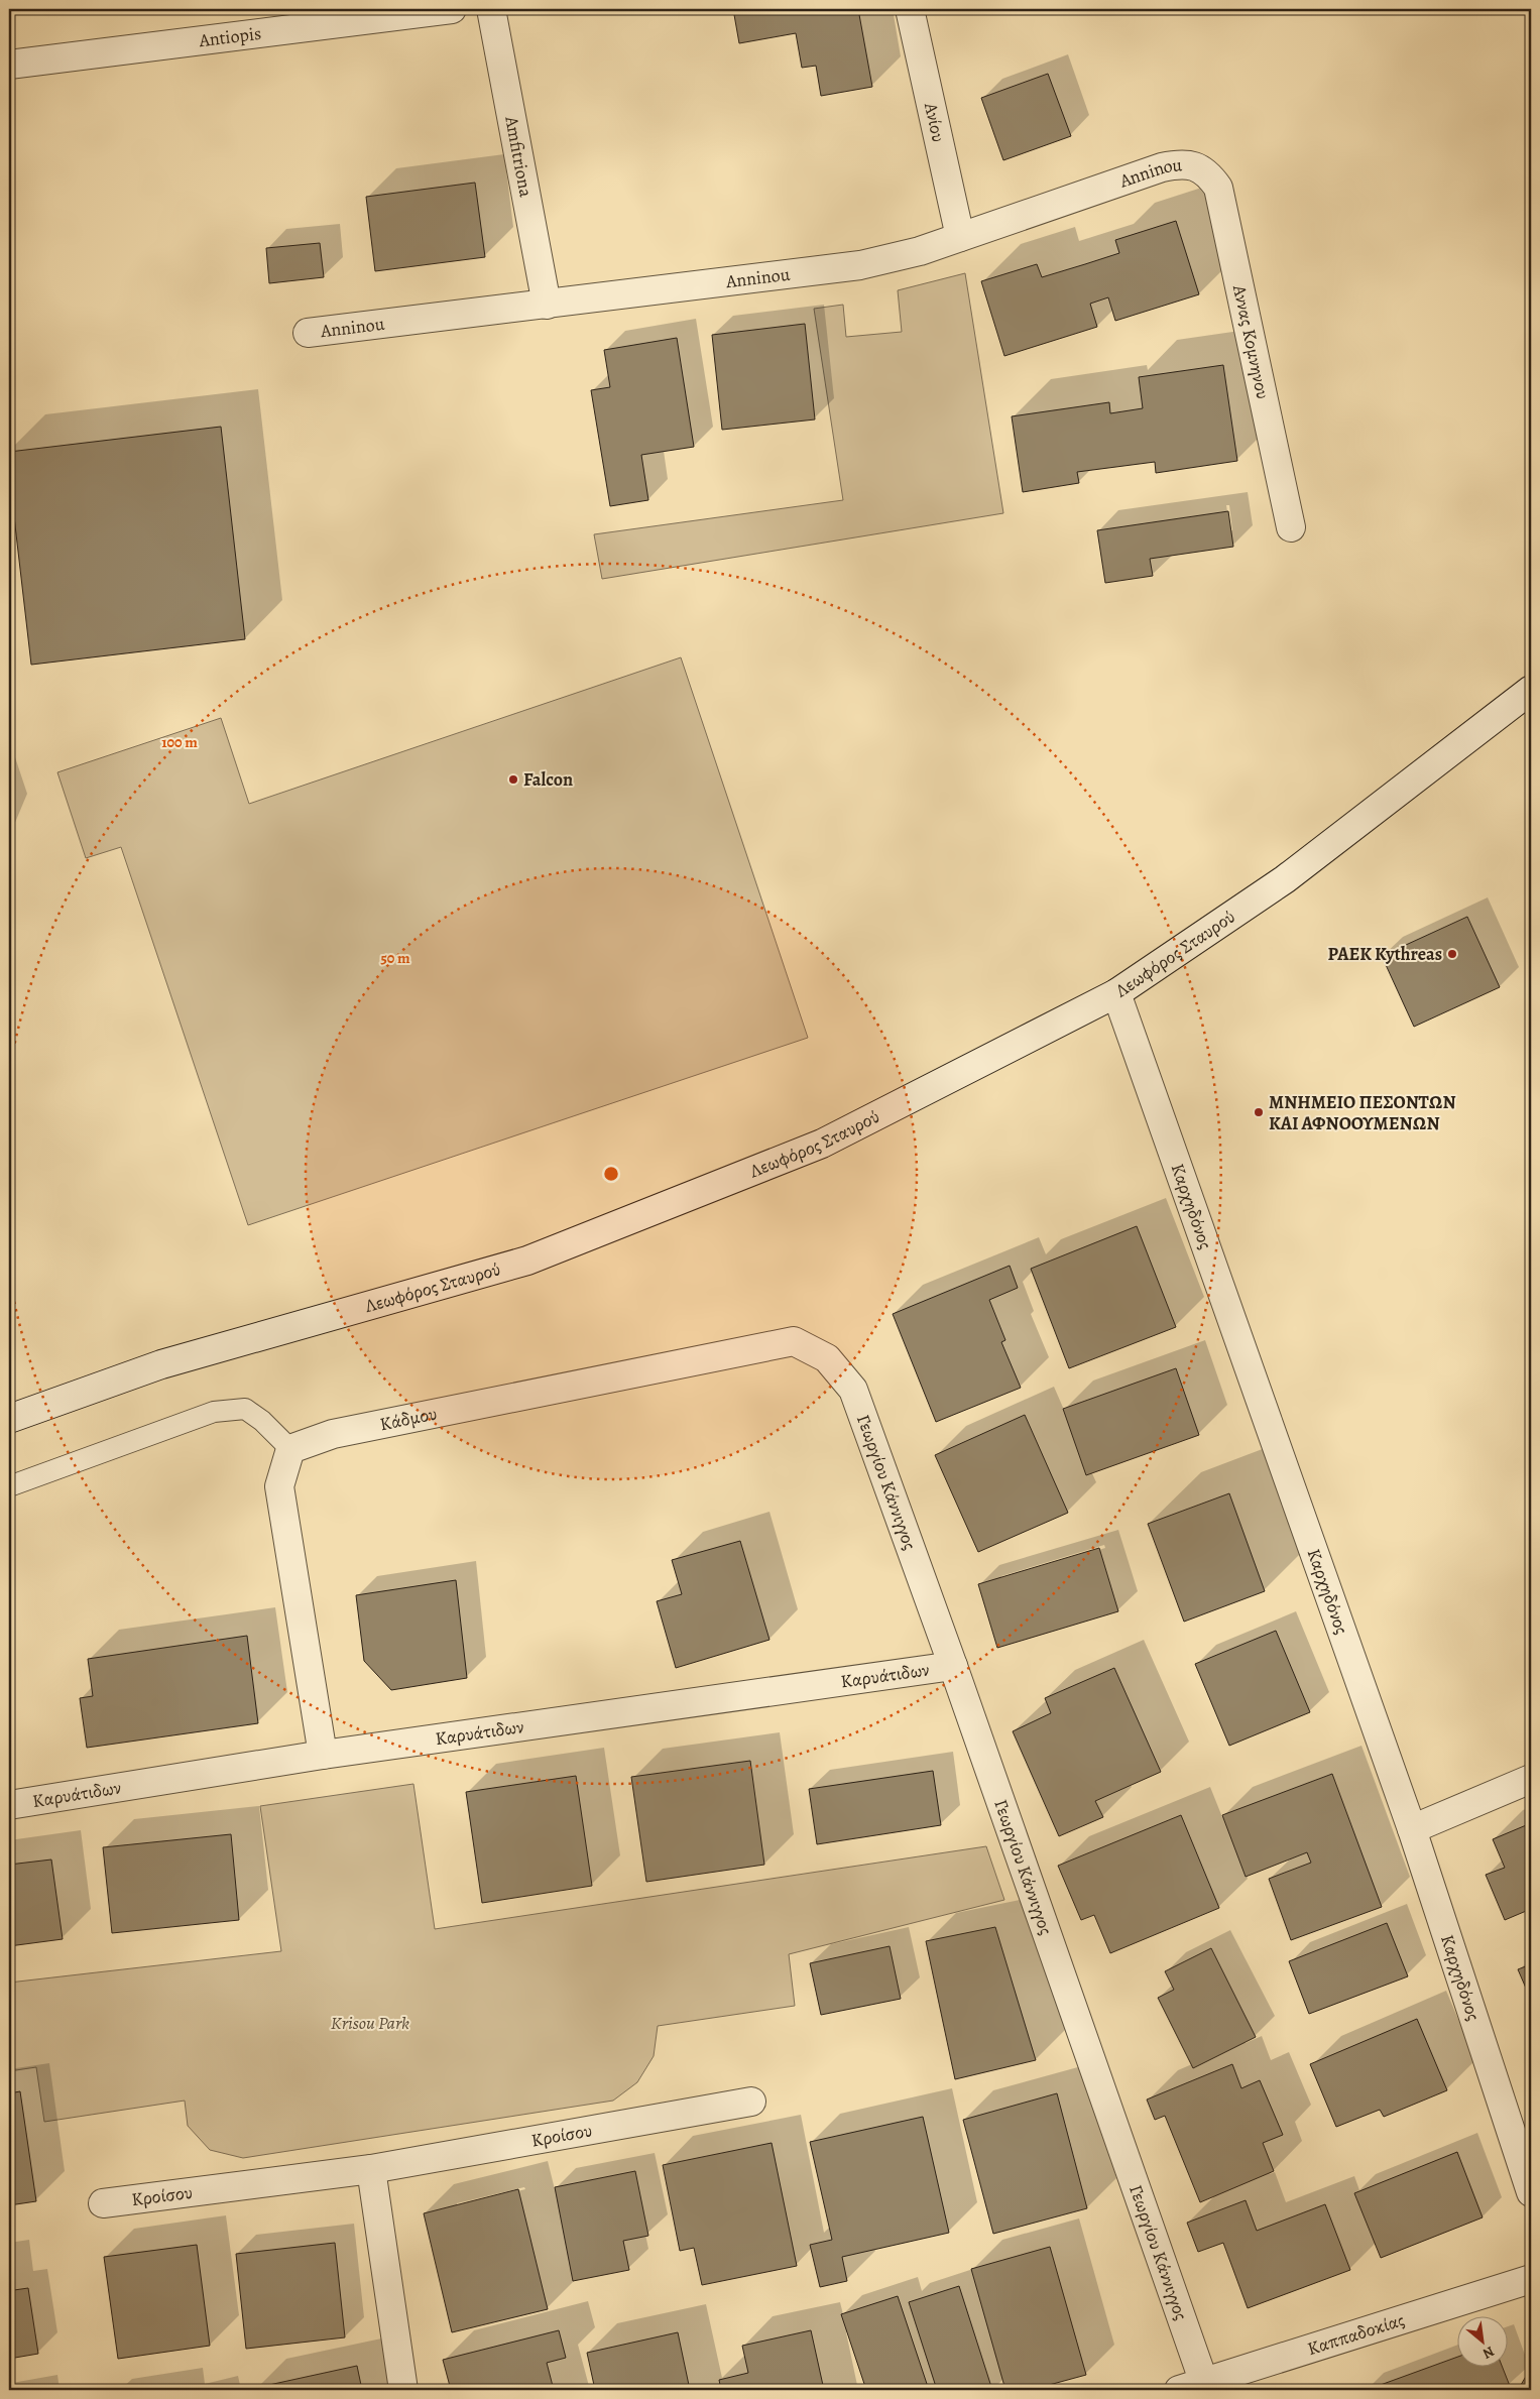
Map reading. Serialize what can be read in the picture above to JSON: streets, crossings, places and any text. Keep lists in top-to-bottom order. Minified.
{"streets":{"street":["Antiopis","Ανίου","Amfitriona","Anninou","Αννας Κομνηνου","Λεωφόρος Σταυρού","Καρχηδόνος","Κάδμου","Γεωργίου Κάννιγγος","Καρυάτιδων","Κροίσου","Καππαδοκίας"]},"crossings":[["Ανίου","Anninou"],["Amfitriona","Anninou"],["Anninou","Αννας Κομνηνου"],["Λεωφόρος Σταυρού","Καρχηδόνος"],["Κάδμου","Γεωργίου Κάννιγγος"],["Γεωργίου Κάννιγγος","Καρυάτιδων"],["Γεωργίου Κάννιγγος","Καππαδοκίας"]],"parks":["Krisou Park"],"places":["Falcon","PAEK Kythreas","ΜΝΗΜΕΙΟ ΠΕΣΟΝΤΩΝ ΚΑΙ ΑΦΝΟΟΥΜΕΝΩΝ"],"north":"bottom right","rings":["100 m","50 m"]}
